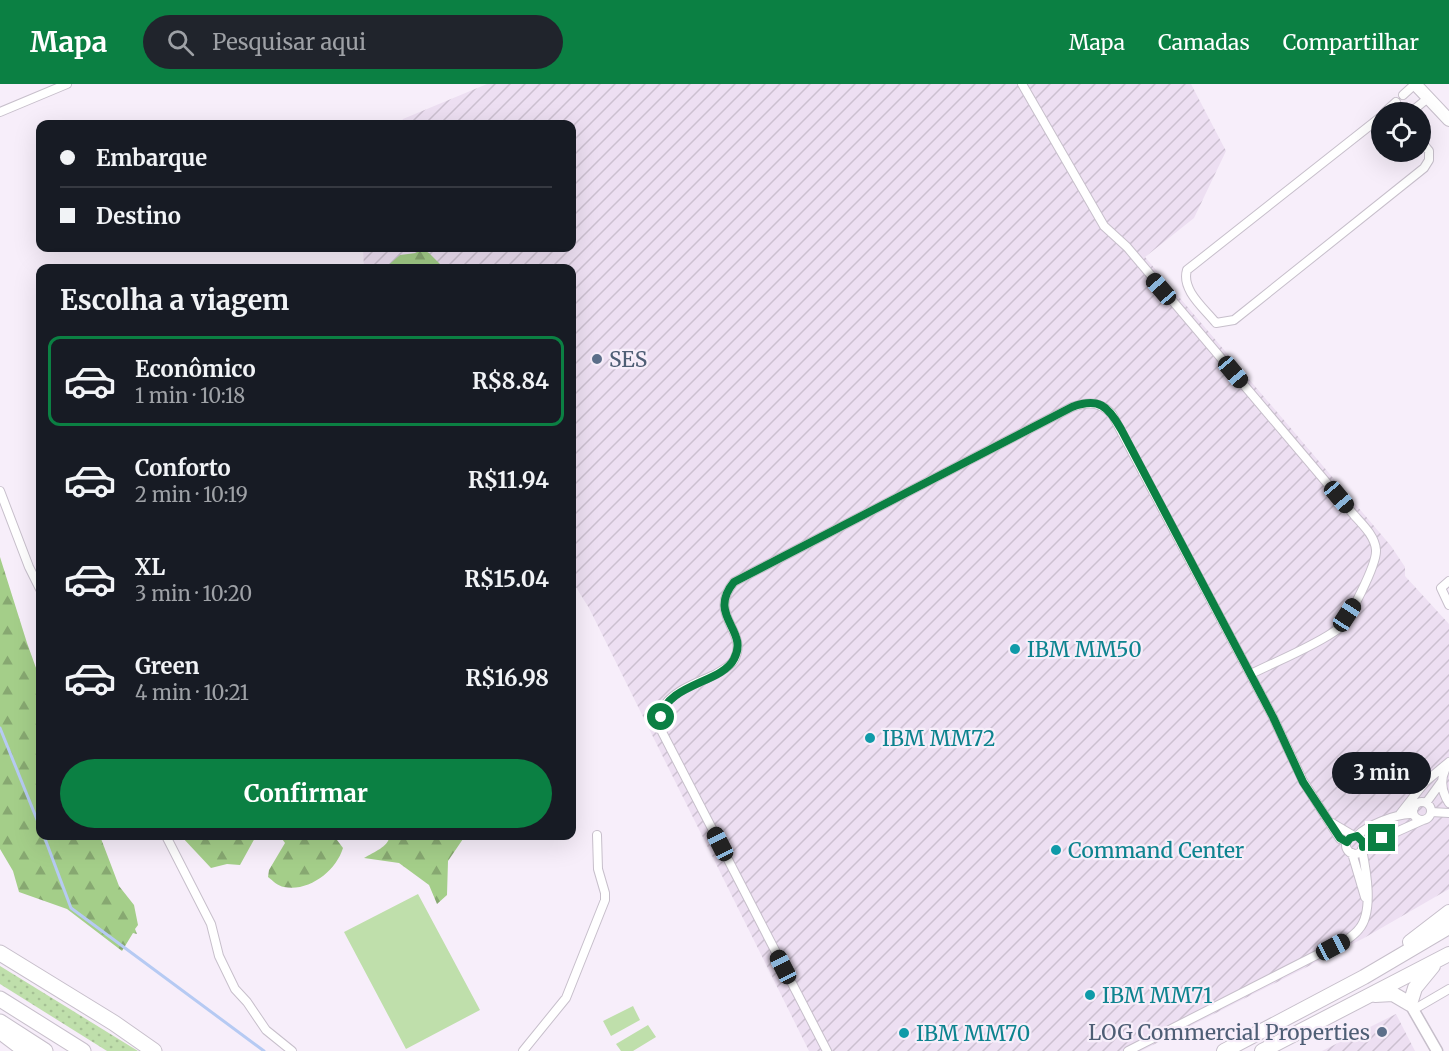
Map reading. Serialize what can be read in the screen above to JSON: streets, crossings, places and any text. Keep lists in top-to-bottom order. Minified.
{"places":["SES","IBM MM50","IBM MM72","Command Center","IBM MM71","LOG Commercial Properties","IBM MM70"],"page":{"header":"Mapa","search":"Pesquisar aqui","nav":["Mapa","Camadas","Compartilhar"],"banner":["Embarque","Destino"],"heading":"Escolha a viagem","list":[{"name":"Econômico","note":"1 min · 10:18","value":"R$8.84"},{"name":"Conforto","note":"2 min · 10:19","value":"R$11.94"},{"name":"XL","note":"3 min · 10:20","value":"R$15.04"},{"name":"Green","note":"4 min · 10:21","value":"R$16.98"}],"buttons":"Confirmar","bubble":"3 min"}}
